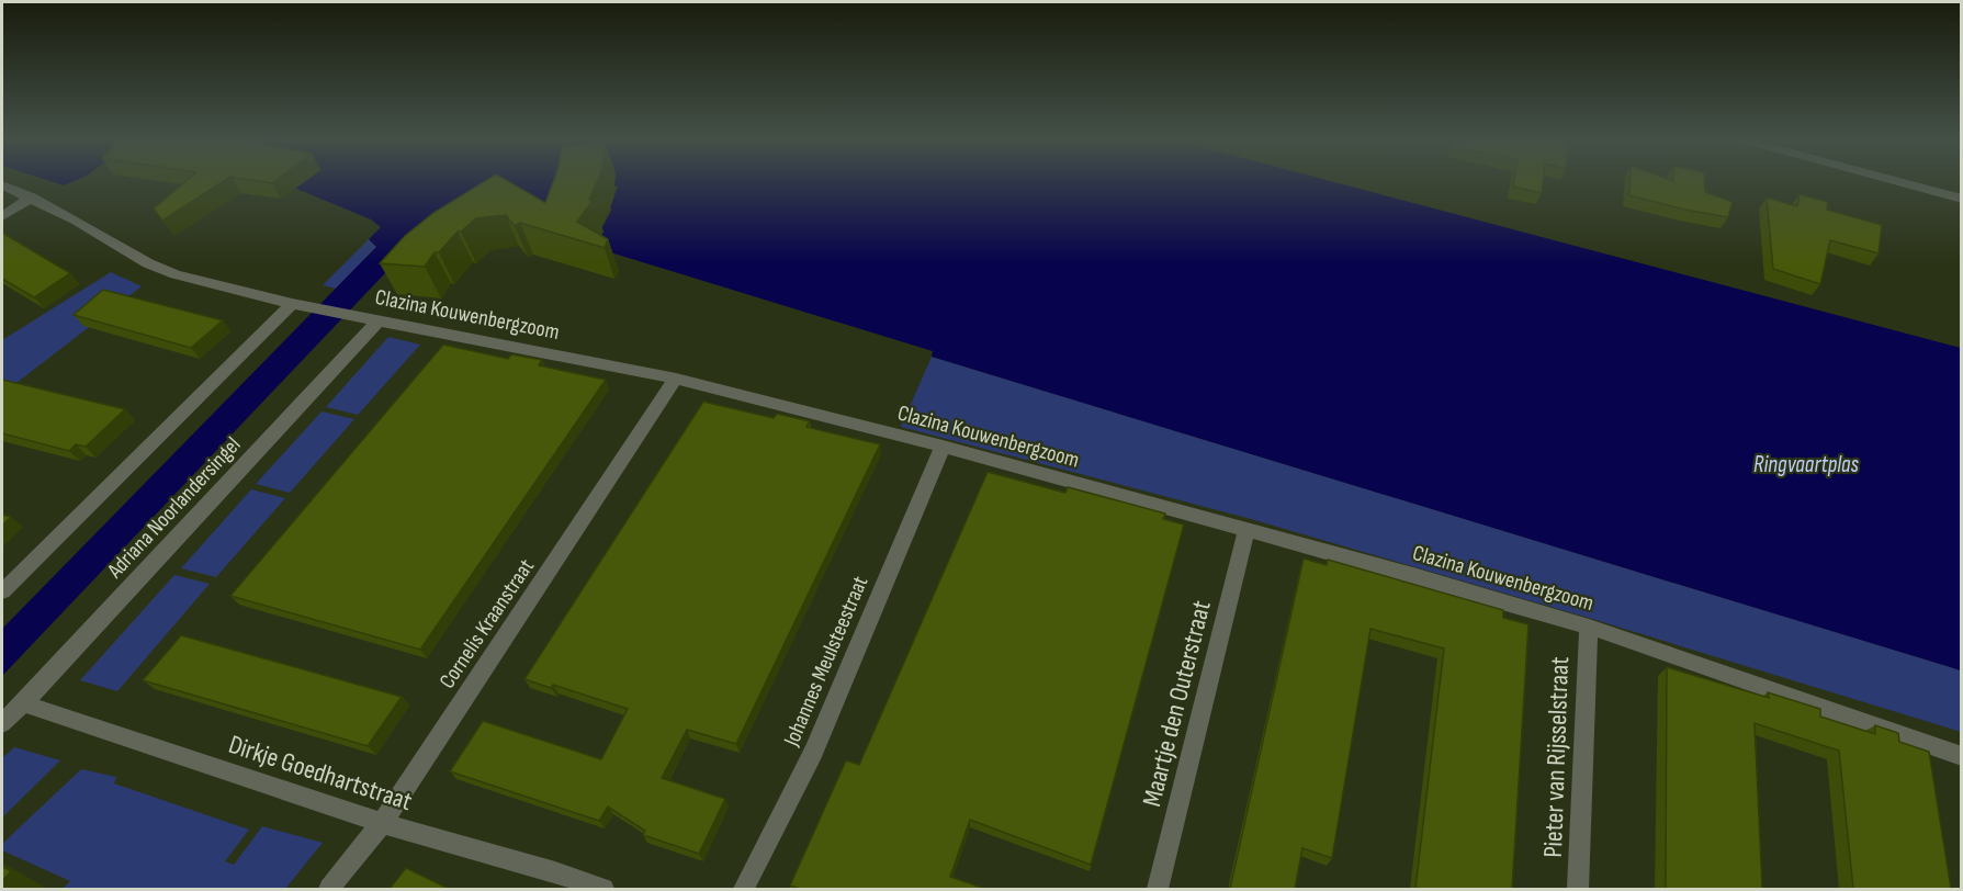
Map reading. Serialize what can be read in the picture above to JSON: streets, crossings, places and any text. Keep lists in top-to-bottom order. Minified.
{"streets":{"street":["Clazina Kouwenbergzoom","Adriana Noorlandersingel","Cornelis Kraanstraat","Johannes Meulsteestraat","Maartje den Outerstraat","Pieter van Rijsselstraat","Dirkje Goedhartstraat"]},"crossings":[["Clazina Kouwenbergzoom","Adriana Noorlandersingel"],["Clazina Kouwenbergzoom","Cornelis Kraanstraat"],["Clazina Kouwenbergzoom","Johannes Meulsteestraat"],["Clazina Kouwenbergzoom","Maartje den Outerstraat"],["Clazina Kouwenbergzoom","Pieter van Rijsselstraat"],["Adriana Noorlandersingel","Dirkje Goedhartstraat"],["Cornelis Kraanstraat","Dirkje Goedhartstraat"]],"water":["Ringvaartplas"]}
